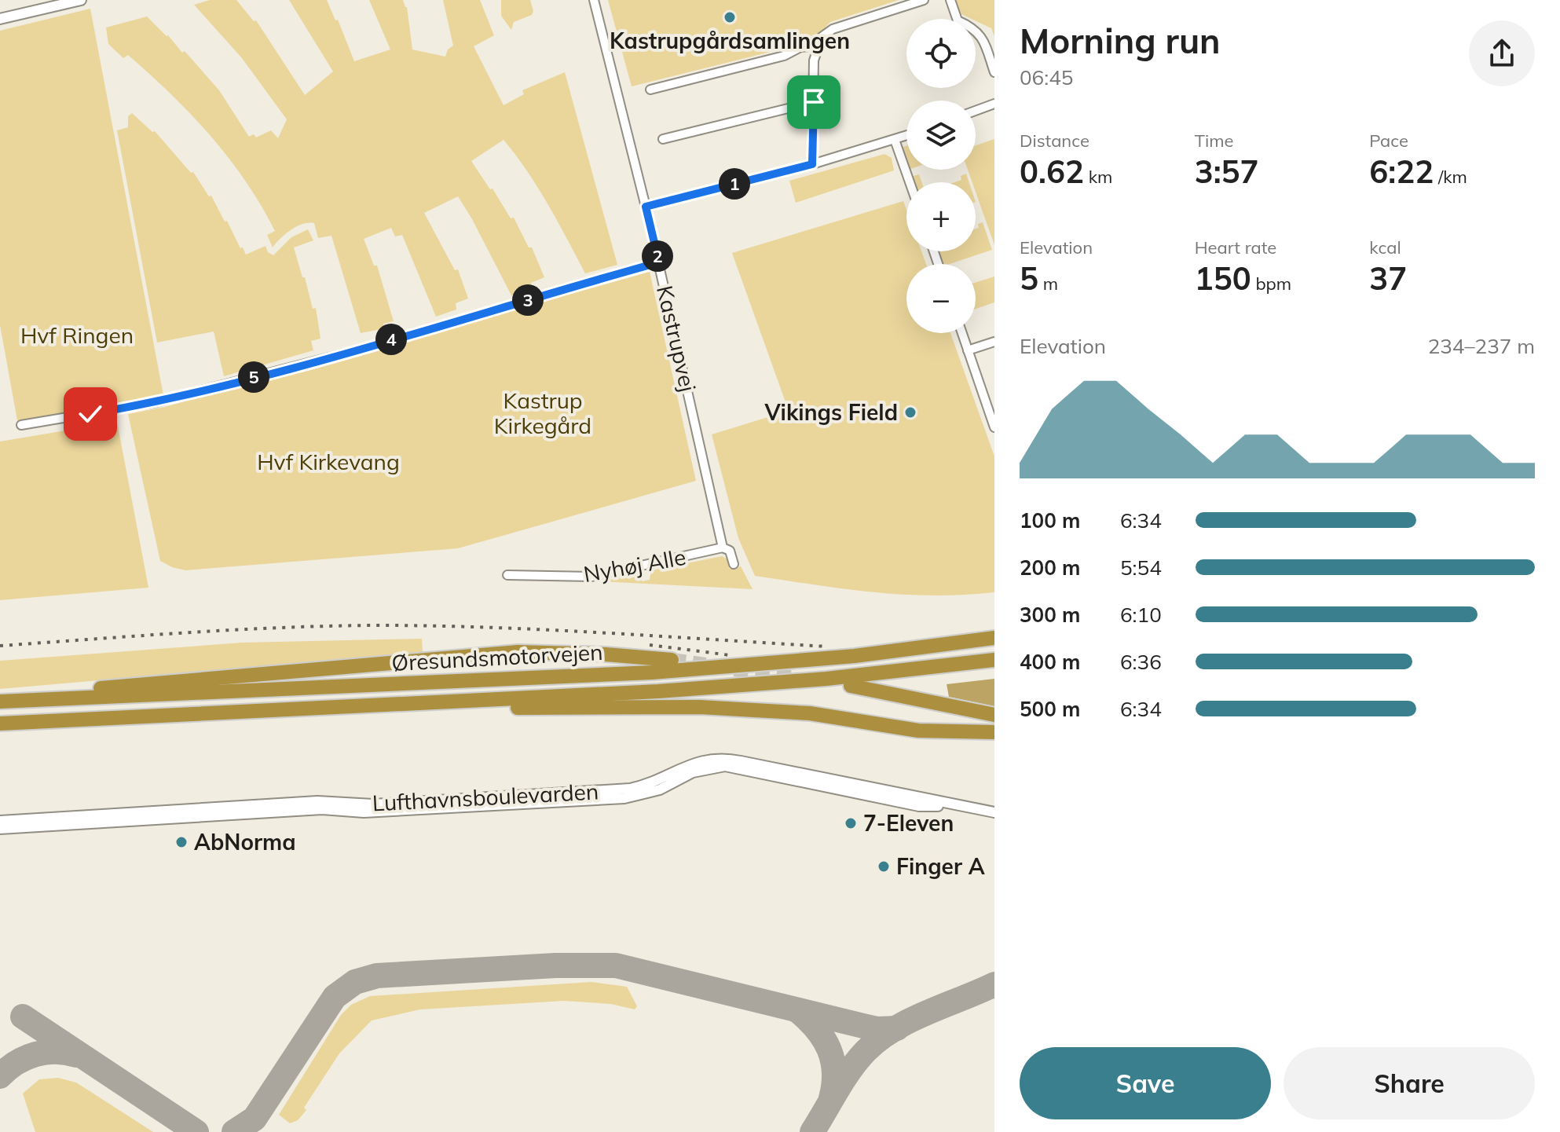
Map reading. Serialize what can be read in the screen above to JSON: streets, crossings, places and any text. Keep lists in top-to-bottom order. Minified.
{"streets":{"highway":["Øresundsmotorvejen"],"street":["Kastrupvej","Nyhøj Alle","Lufthavnsboulevarden"]},"crossings":[["Kastrupvej","Nyhøj Alle"]],"parks":["Hvf Ringen","Kastrup Kirkegård","Hvf Kirkevang"],"places":["Kastrupgårdsamlingen","Vikings Field","7-Eleven","AbNorma","Finger A"],"page":{"heading":["Morning run","06:45"],"map_buttons":["+","−"],"stats":[["Distance","0.62 km"],["Time","3:57"],["Pace","6:22 /km"],["Elevation","5 m"],["Heart rate","150 bpm"],["kcal","37"]],"pins":["1","2","3","4","5"],"chart":["Elevation","234–237 m"],"list":[{"name":"100 m","note":"6:34"},{"name":"200 m","note":"5:54"},{"name":"300 m","note":"6:10"},{"name":"400 m","note":"6:36"},{"name":"500 m","note":"6:34"}],"buttons":["Save","Share"]}}
